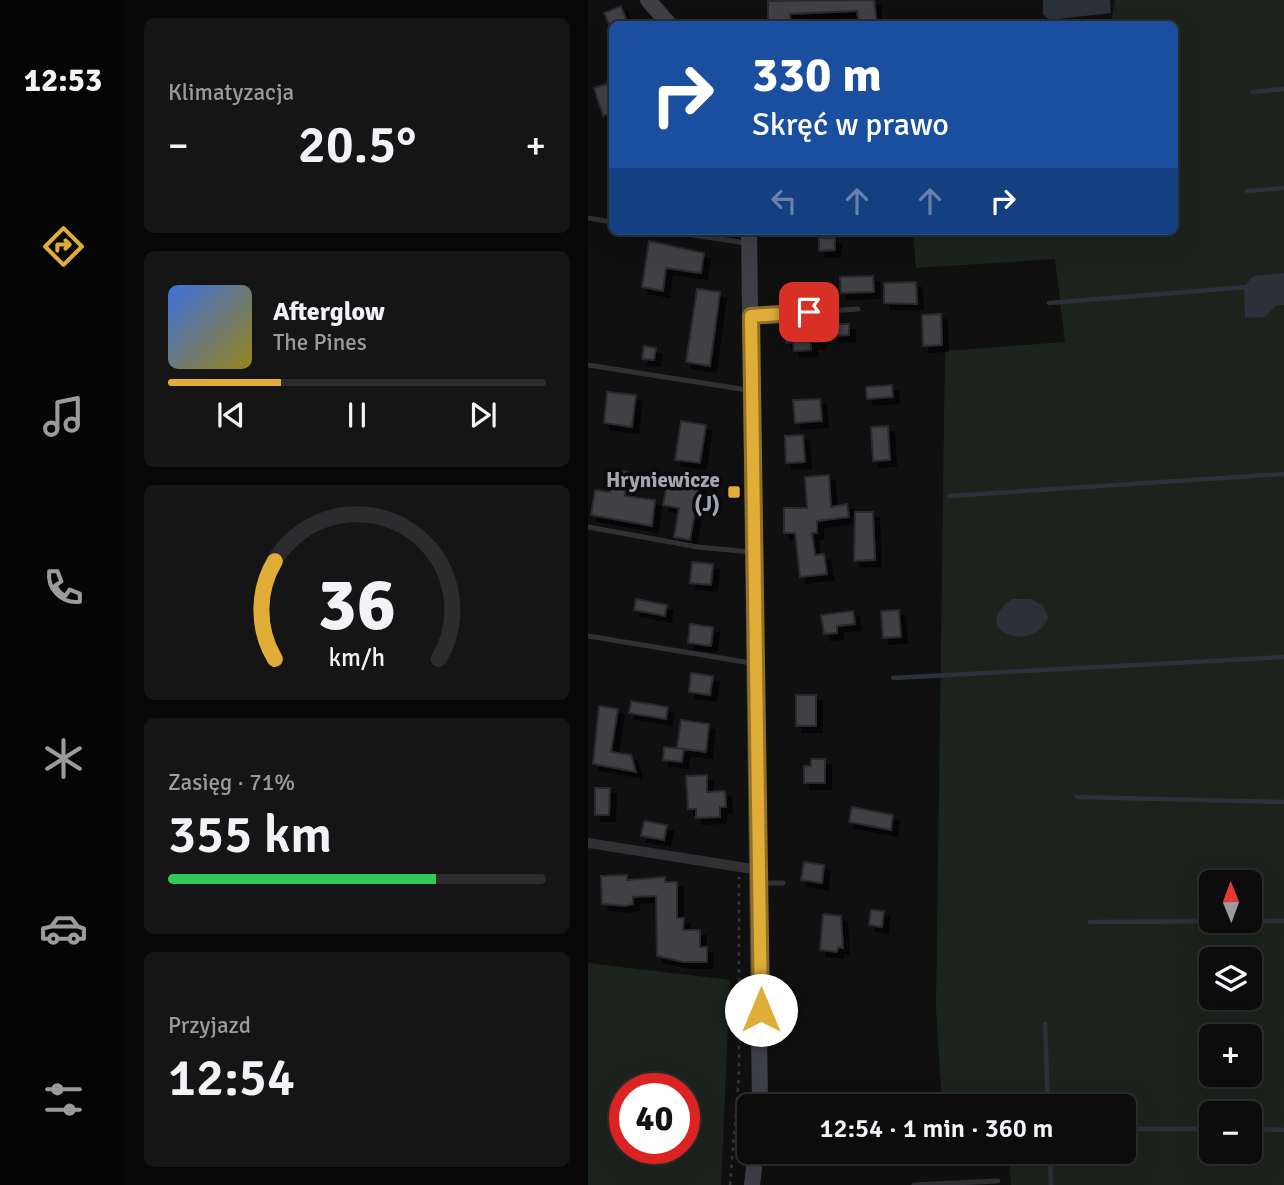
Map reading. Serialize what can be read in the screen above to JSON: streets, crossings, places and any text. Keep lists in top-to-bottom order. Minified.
{"places":{"transit":["Hryniewicze (J)"]},"north":"top","page":{"tabs":"12:53","tile":["Klimatyzacja",["Zasięg · 71%","355 km"],["Przyjazd","12:54"]],"turn":["330 m","Skręć w prawo"],"heat":["−","20.5°","+"],"song":["Afterglow","The Pines"],"map_buttons":["+","−"],"limit":"40","trip":"12:54 · 1 min · 360 m","gauge":["36","km/h"]}}
